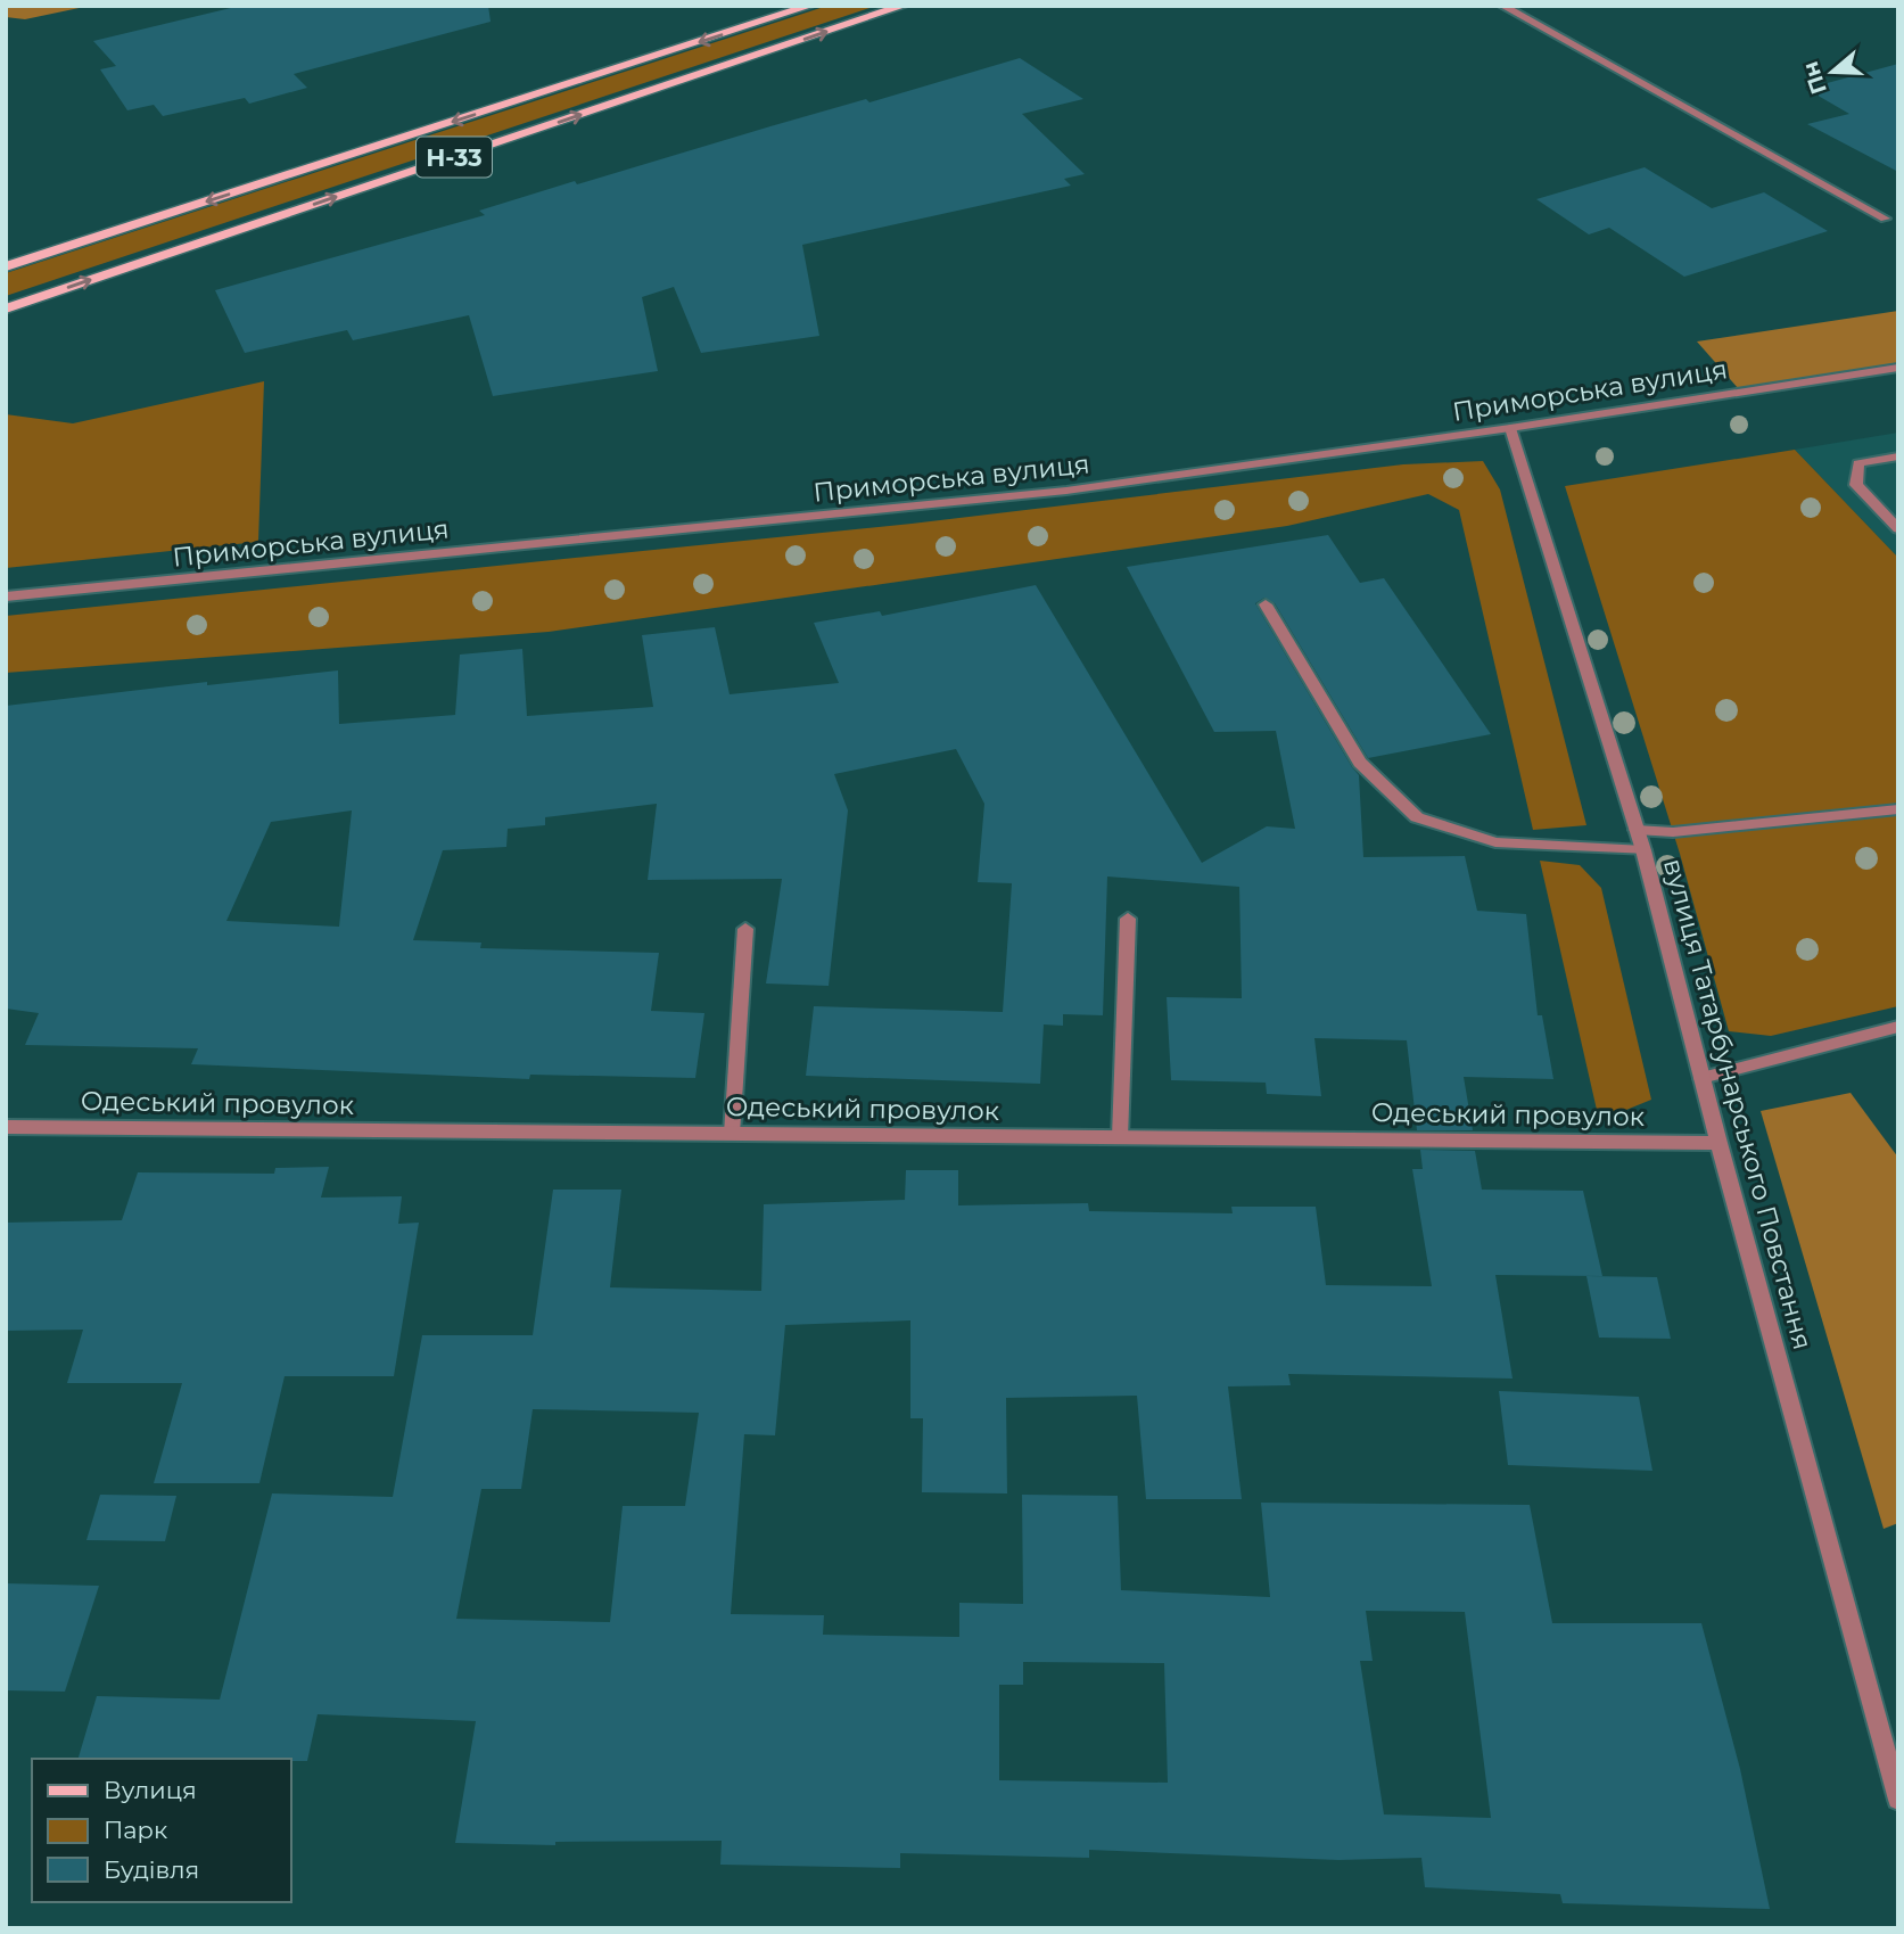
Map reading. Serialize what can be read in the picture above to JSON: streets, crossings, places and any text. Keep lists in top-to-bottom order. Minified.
{"streets":{"main road":["Н-33"],"street":["Приморська вулиця","Одеський провулок","вулиця Татарбунарського Повстання"]},"crossings":[["Приморська вулиця","вулиця Татарбунарського Повстання"],["Одеський провулок","вулиця Татарбунарського Повстання"]],"legend":["Вулиця","Парк","Будівля"],"north":"left"}
